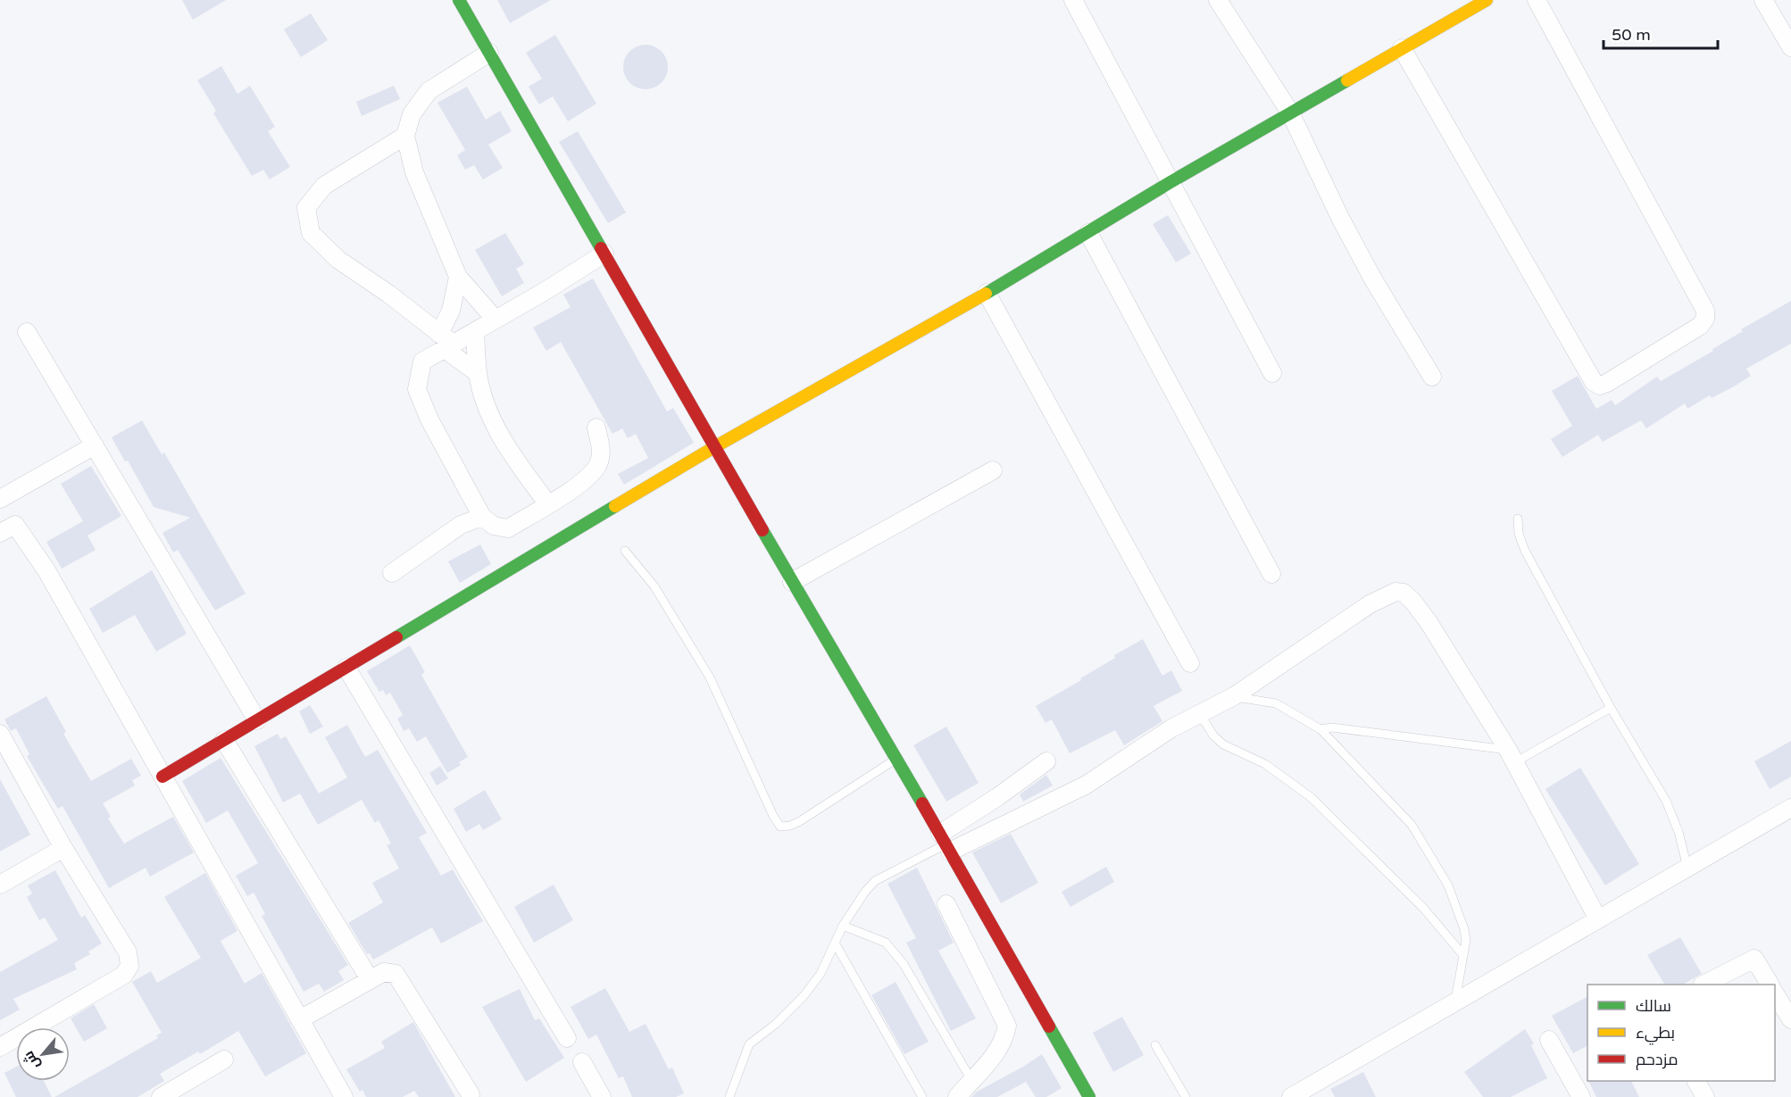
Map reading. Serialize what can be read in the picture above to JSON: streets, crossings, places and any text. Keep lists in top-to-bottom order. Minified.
{"legend":["سالك","بطيء","مزدحم"],"scale_bar":"50 m","north":"bottom left"}
